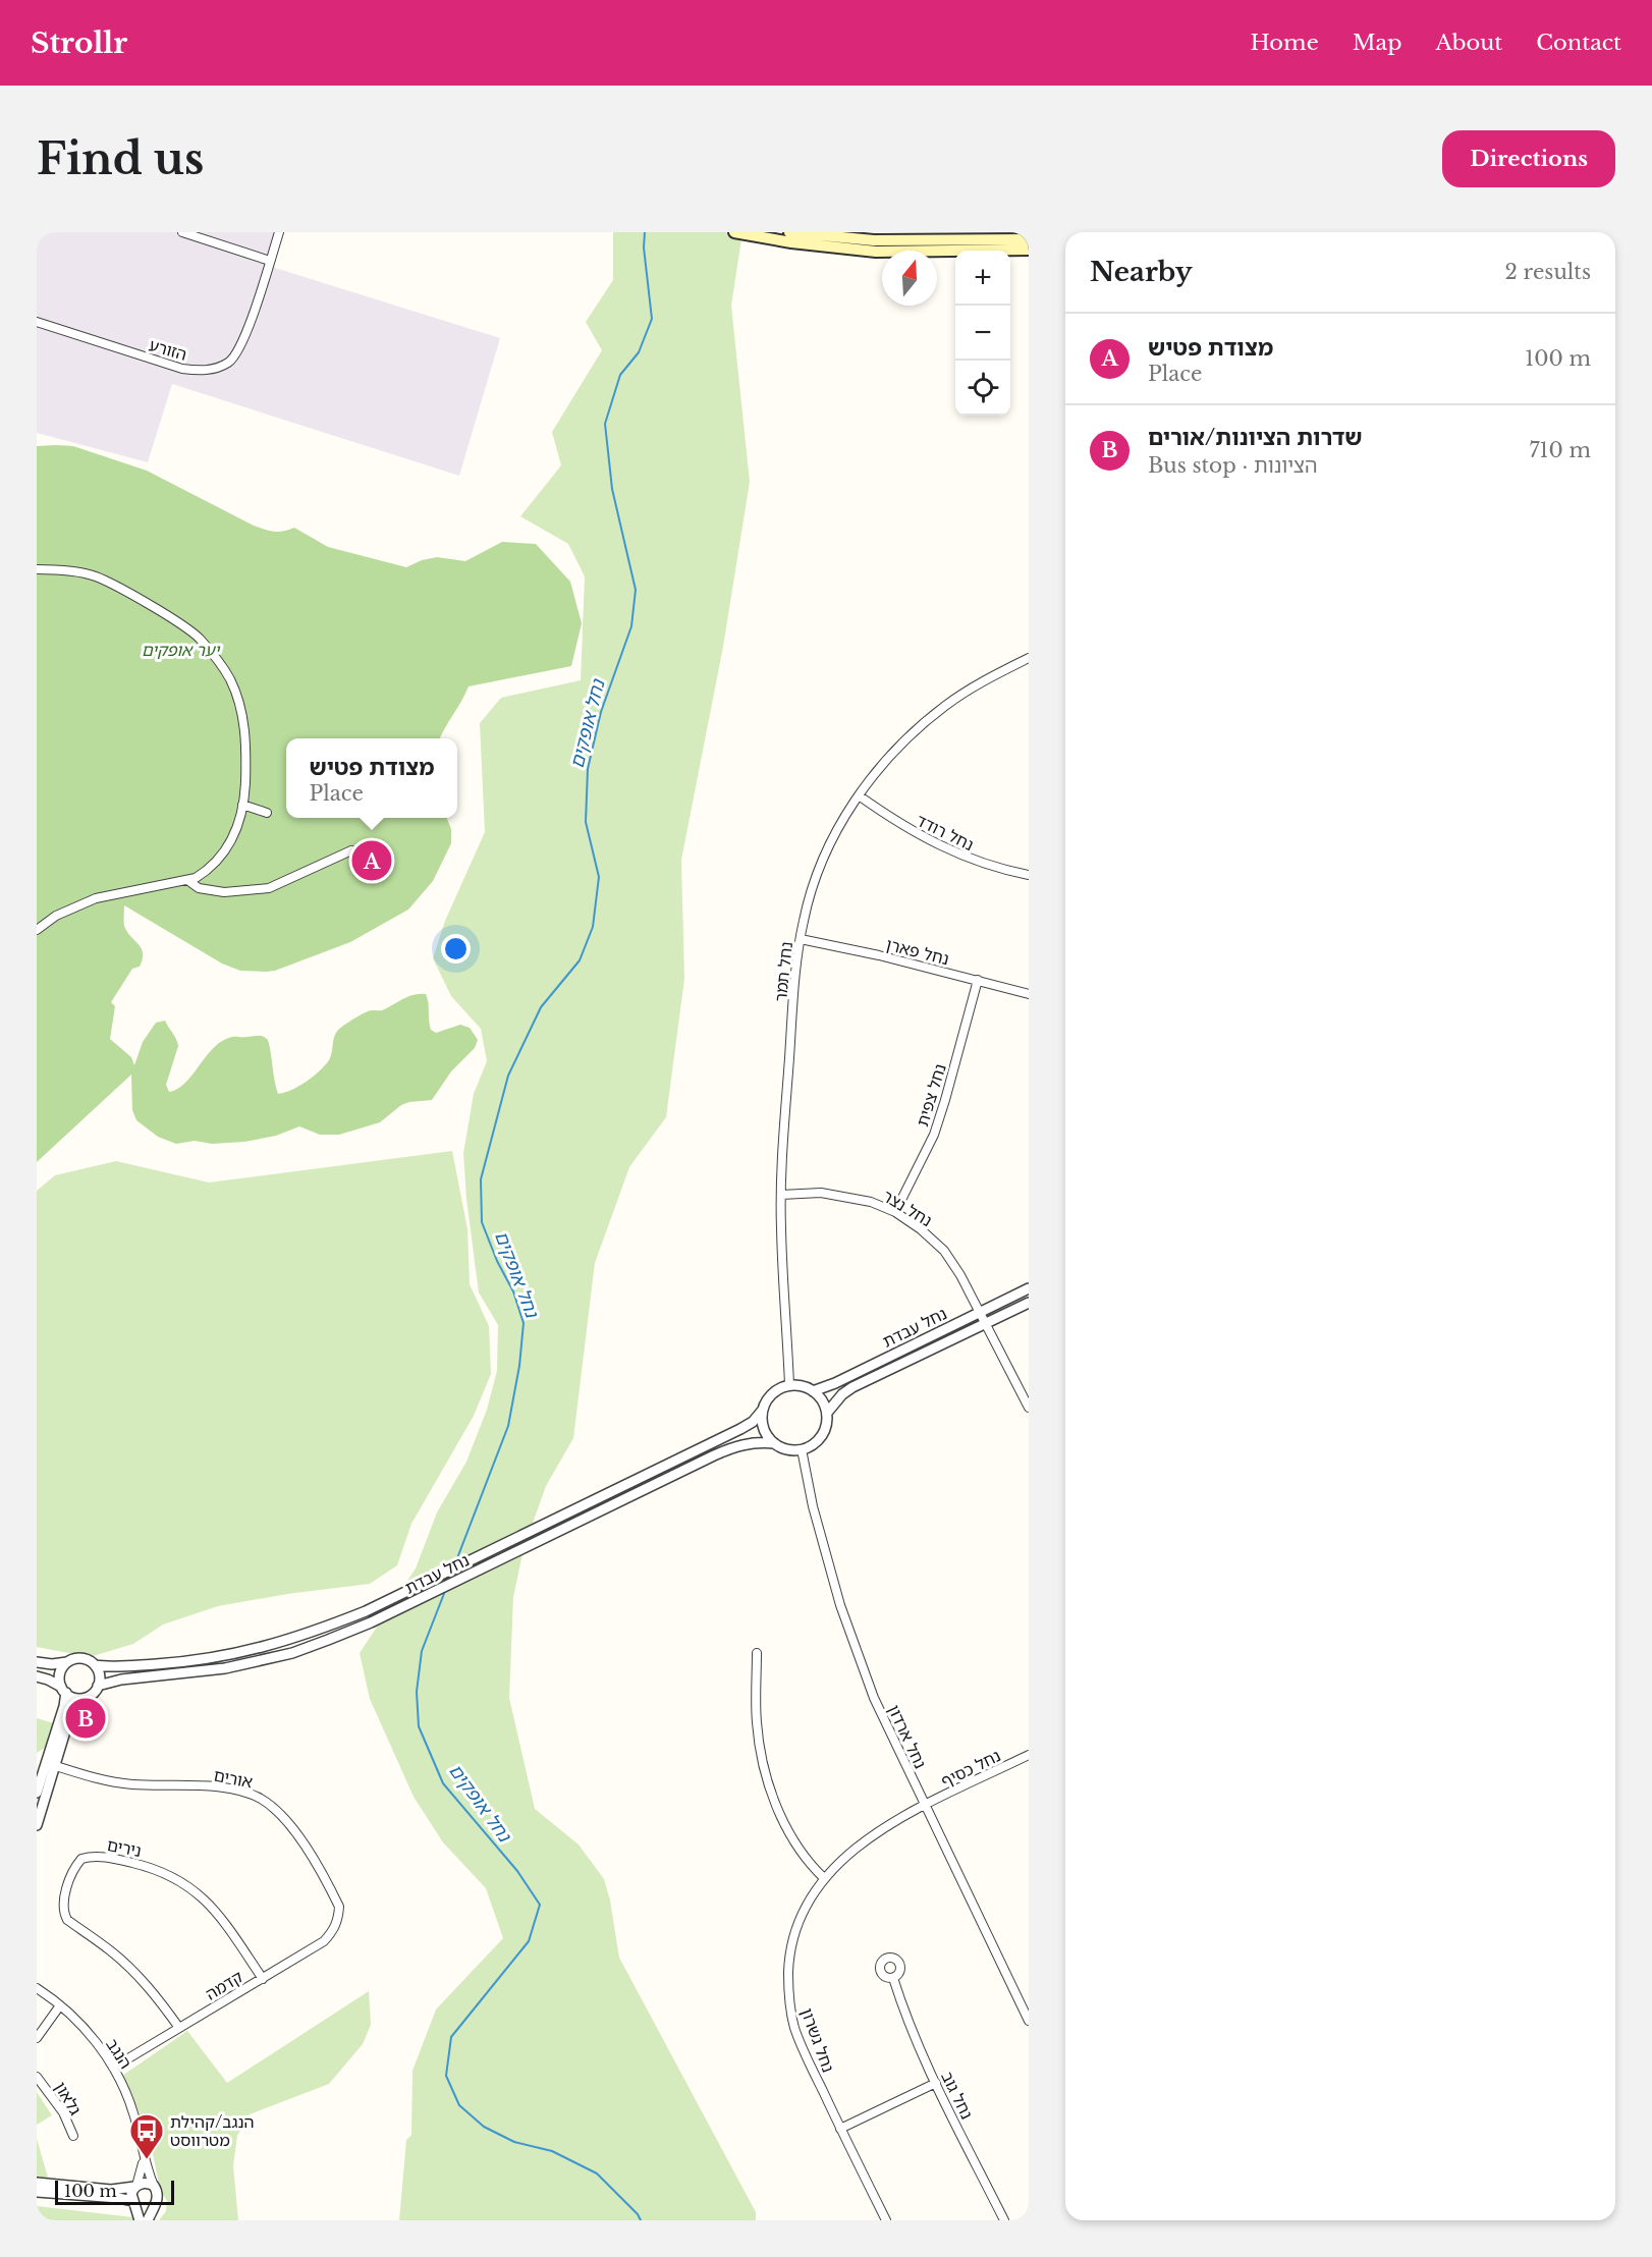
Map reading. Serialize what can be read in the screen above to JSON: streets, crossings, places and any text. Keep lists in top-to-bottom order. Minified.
{"streets":{"street":["הזורע","נחל רודד","נחל פארן","נחל תמר","נחל צפית","נחל נצר","נחל עבדת","נחל ארדון","נחל כסיף","אורים","נירים","קדמה","נחל גשרון","הנגב","נחל גוב","גלאון"]},"crossings":[["נחל רודד","נחל תמר"],["נחל פארן","נחל תמר"],["נחל פארן","נחל צפית"],["נחל תמר","נחל נצר"],["נחל תמר","נחל עבדת"],["נחל תמר","נחל ארדון"],["נחל צפית","נחל נצר"],["נחל נצר","נחל עבדת"],["נחל עבדת","נחל ארדון"],["נחל ארדון","נחל כסיף"],["נחל ארדון","נחל גשרון"],["נחל כסיף","נחל גשרון"],["אורים","קדמה"],["נירים","קדמה"],["קדמה","הנגב"]],"water":["נחל אופקים"],"parks":["יער אופקים"],"places":{"bus stop":["הנגב/קהילת מטרווסט"]},"scale_bar":"100 m","north":"top","page":{"header":"Strollr","nav":["Home","Map","About","Contact"],"buttons":"Directions","title":"Find us","heading":["Nearby","2 results"],"map_buttons":["+","−"],"list":[{"mark":"A","name":"מצודת פטיש","note":"Place","value":"100 m"},{"mark":"B","name":"שדרות הציונות/אורים","note":"Bus stop · הציונות","value":"710 m"}],"popup":["מצודת פטיש","Place"],"pins":["A","B"],"scale":"100 m"}}
